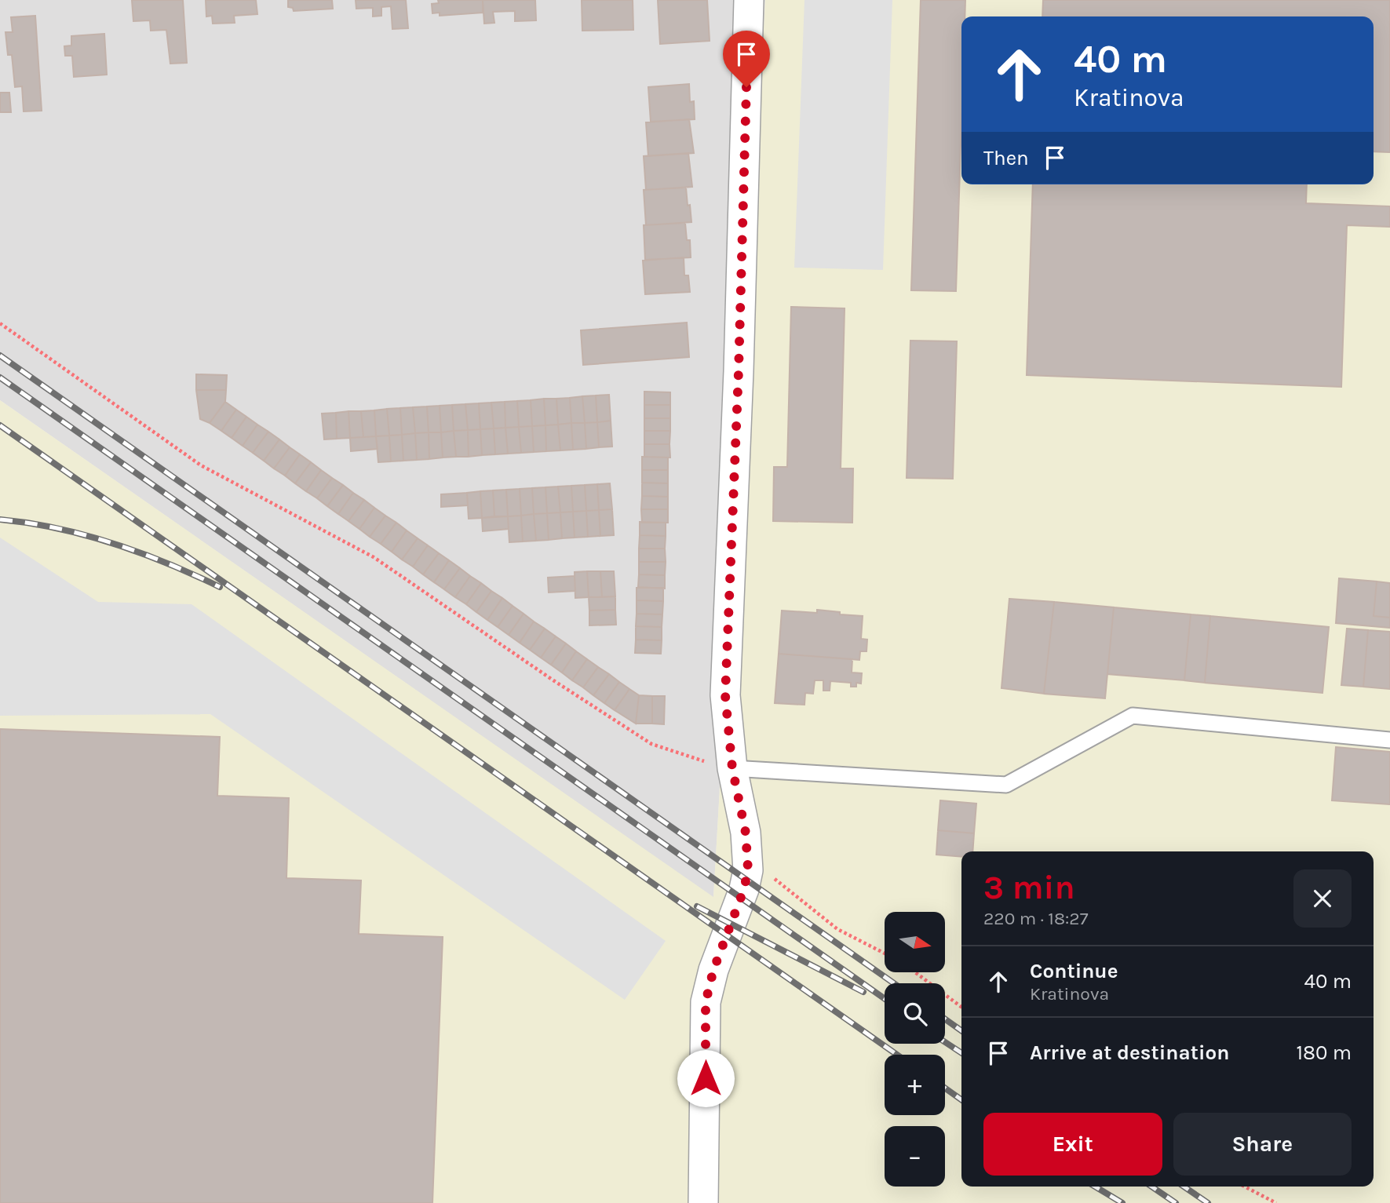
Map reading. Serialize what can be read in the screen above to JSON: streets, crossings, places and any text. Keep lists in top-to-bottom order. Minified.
{"north":"right","page":{"turn":["40 m","Kratinova"],"then":"Then","heading":["3 min","220 m · 18:27"],"map_buttons":["+","−"],"list":[{"name":"Continue","note":"Kratinova","value":"40 m"},{"name":"Arrive at destination","value":"180 m"}],"buttons":["Exit","Share"]}}
